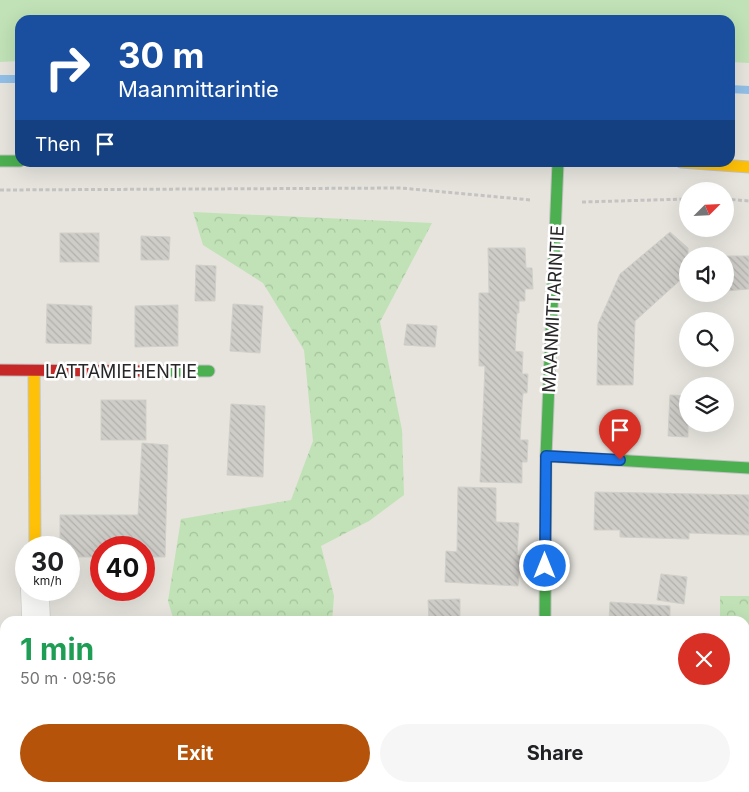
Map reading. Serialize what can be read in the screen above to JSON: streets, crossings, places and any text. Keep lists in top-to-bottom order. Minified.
{"streets":{"street":["MAANMITTARINTIE","LATTAMIEHENTIE"]},"north":"top right","page":{"turn":["30 m","Maanmittarintie"],"then":"Then","speed":"30 km/h","limit":"40","heading":["1 min","50 m · 09:56"],"buttons":["Exit","Share"]}}
